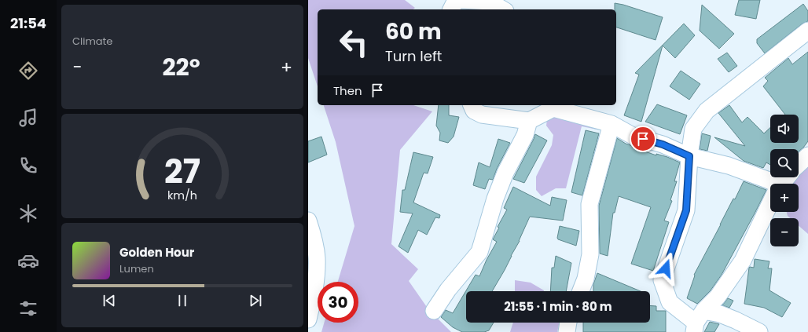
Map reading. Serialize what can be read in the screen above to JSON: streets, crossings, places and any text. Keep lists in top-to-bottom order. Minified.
{"page":{"tabs":"21:54","tile":"Climate","turn":["60 m","Turn left"],"heat":["−","22°","+"],"then":"Then","map_buttons":["+","−"],"song":["Golden Hour","Lumen"],"limit":"30","trip":"21:55 · 1 min · 80 m","gauge":["27","km/h"]}}
